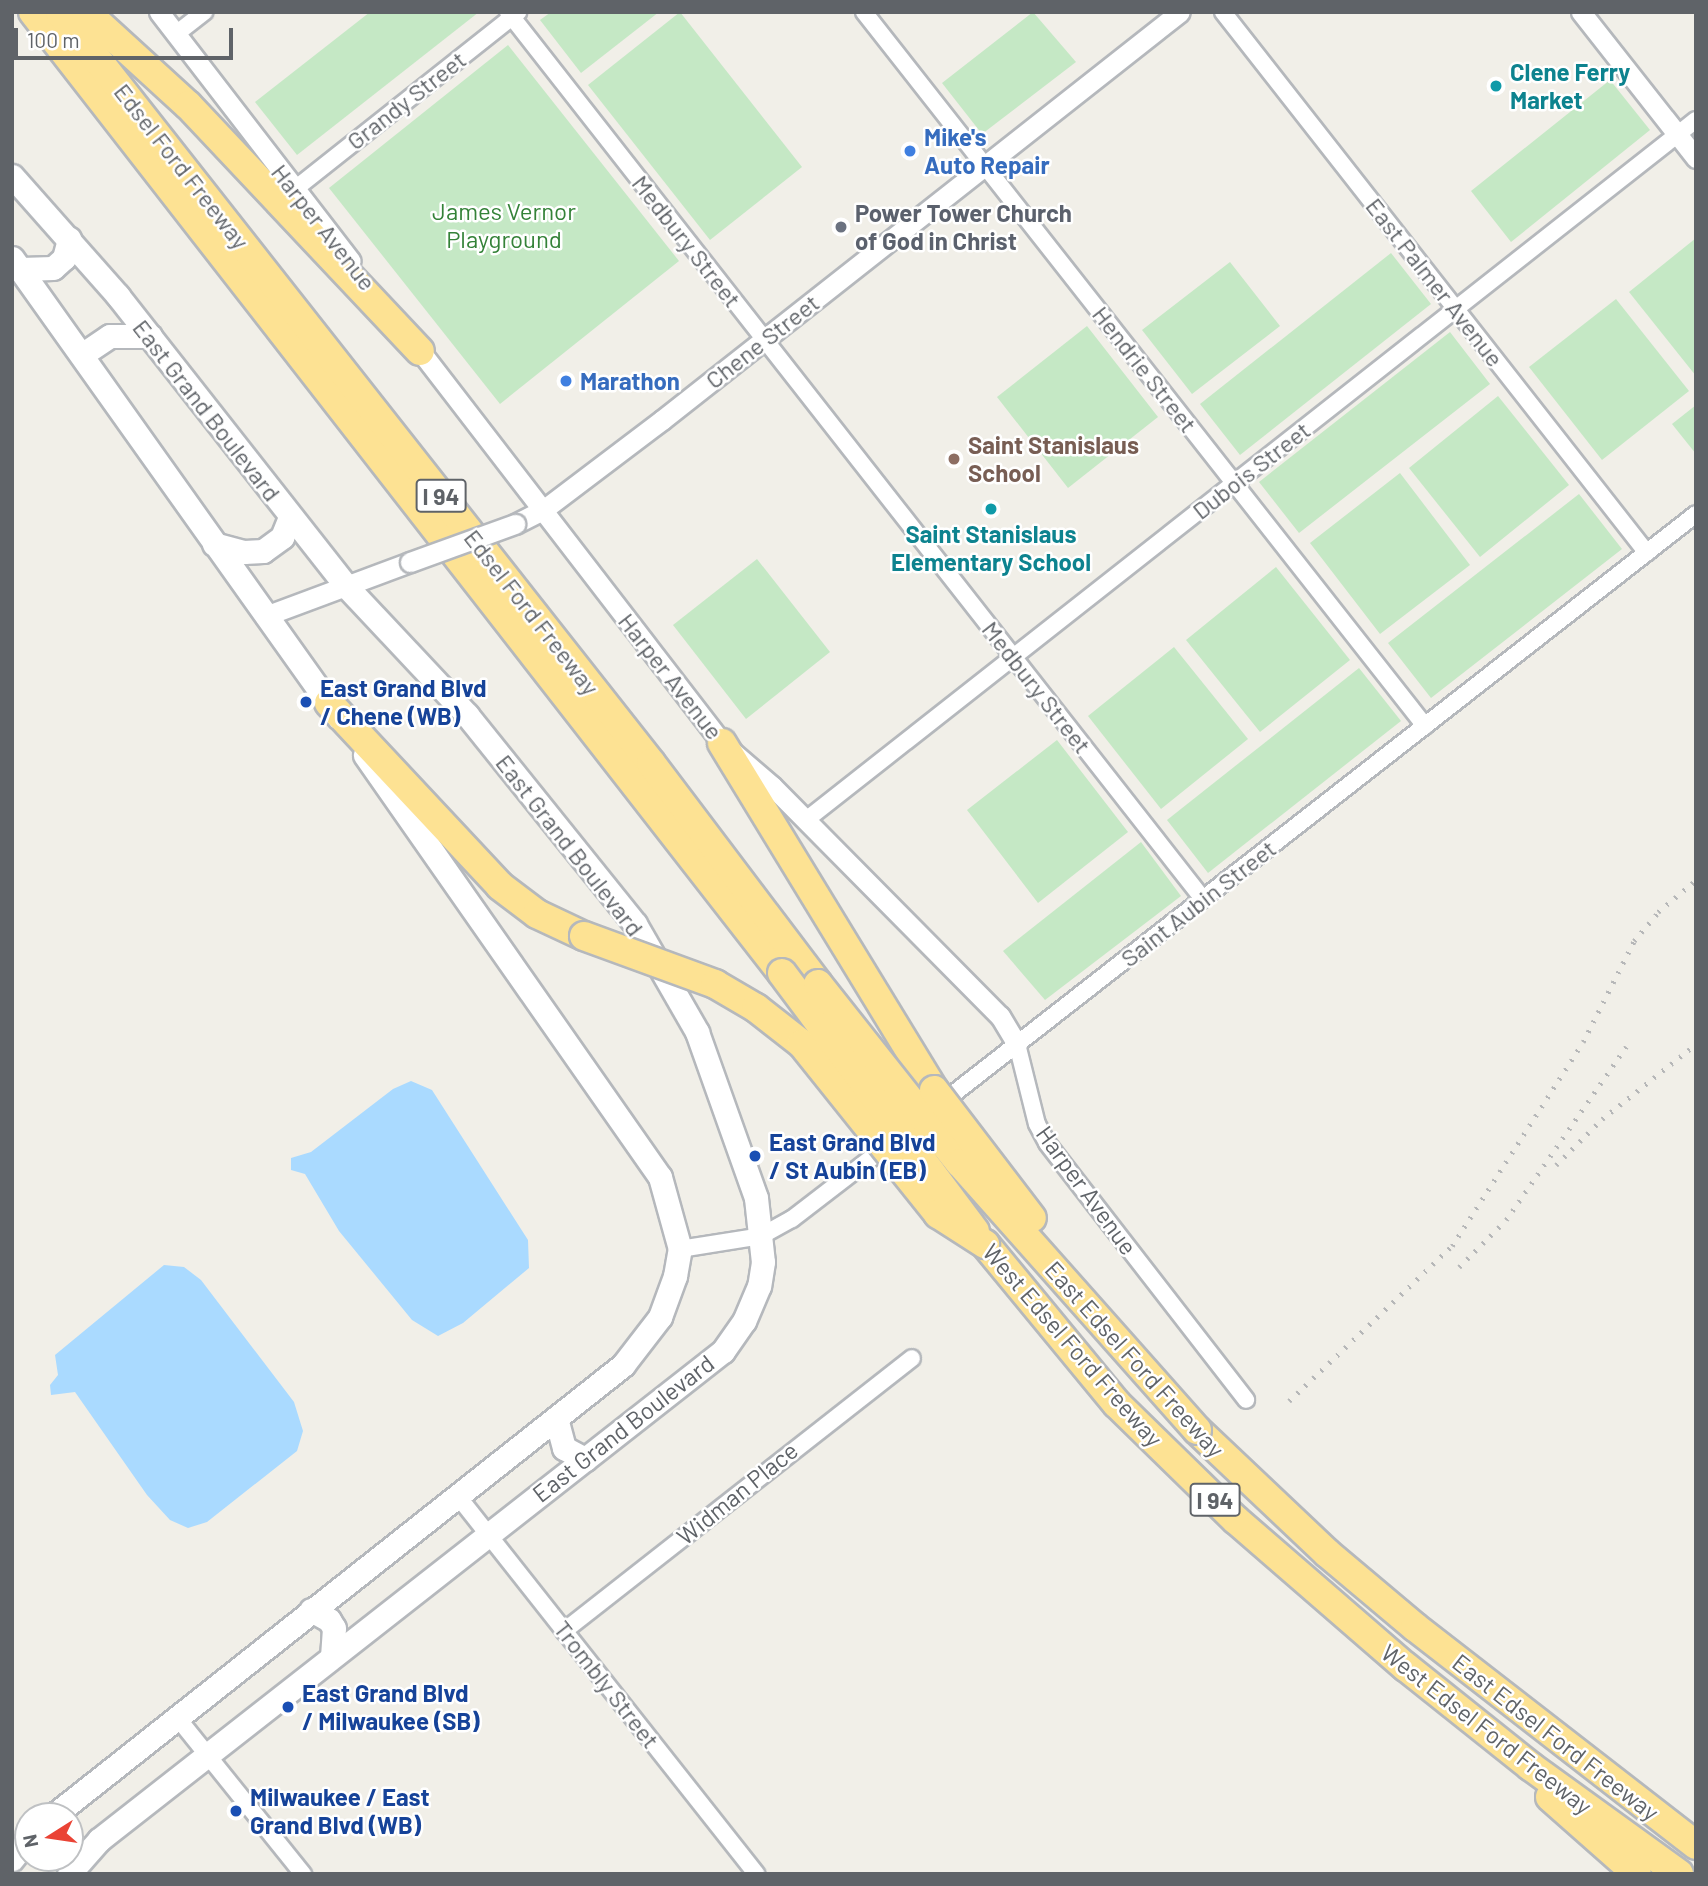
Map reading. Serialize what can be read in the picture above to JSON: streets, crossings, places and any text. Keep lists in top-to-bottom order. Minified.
{"streets":{"highway":["Edsel Ford Freeway","I 94","West Edsel Ford Freeway","East Edsel Ford Freeway"],"main road":["East Grand Boulevard"],"street":["Grandy Street","Harper Avenue","Medbury Street","East Palmer Avenue","Chene Street","Hendrie Street","Dubois Street","Saint Aubin Street","Widman Place","Trombly Street"]},"crossings":[["Grandy Street","Harper Avenue"],["Grandy Street","Medbury Street"],["Edsel Ford Freeway","West Edsel Ford Freeway"],["Edsel Ford Freeway","East Edsel Ford Freeway"],["Harper Avenue","Chene Street"],["Harper Avenue","Dubois Street"],["Harper Avenue","Saint Aubin Street"],["Medbury Street","Chene Street"],["Medbury Street","Dubois Street"],["Medbury Street","Saint Aubin Street"],["East Palmer Avenue","Dubois Street"],["East Palmer Avenue","Saint Aubin Street"],["Chene Street","Hendrie Street"],["Chene Street","East Grand Boulevard"],["Hendrie Street","Dubois Street"],["Hendrie Street","Saint Aubin Street"],["East Grand Boulevard","Saint Aubin Street"],["East Grand Boulevard","Trombly Street"],["Widman Place","Trombly Street"]],"parks":["James Vernor Playground"],"places":["Clene Ferry Market","Mike's Auto Repair","Power Tower Church of God in Christ","Marathon","Saint Stanislaus School","Saint Stanislaus Elementary School","East Grand Blvd / Chene (WB)","East Grand Blvd / St Aubin (EB)","East Grand Blvd / Milwaukee (SB)","Milwaukee / East Grand Blvd (WB)"],"scale_bar":"100 m","north":"left"}
